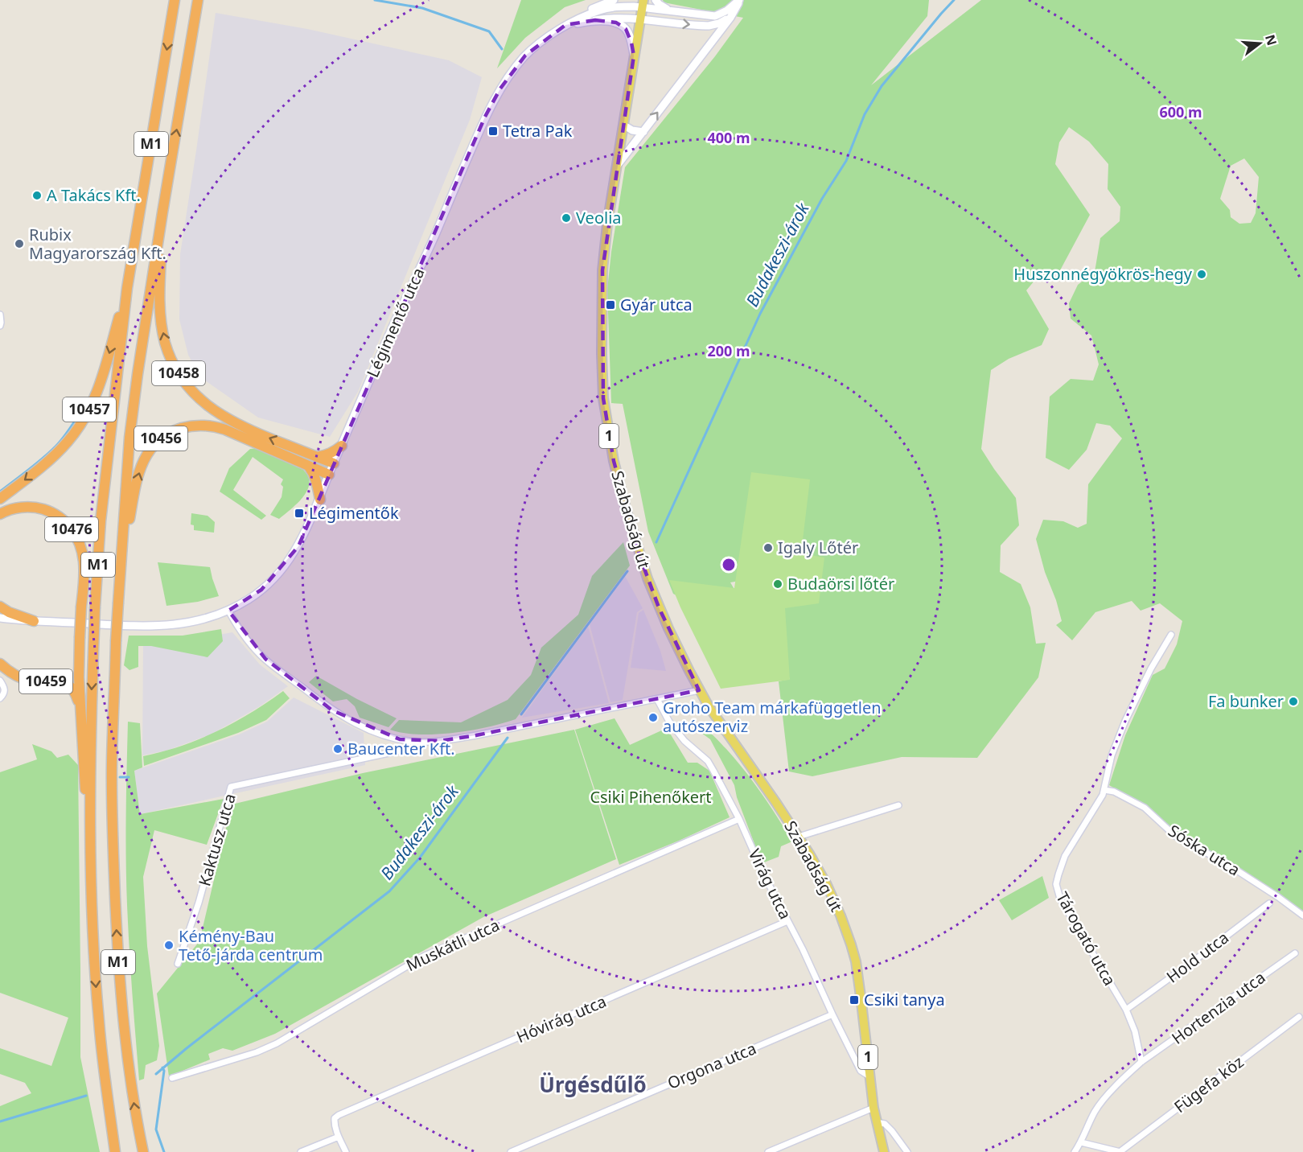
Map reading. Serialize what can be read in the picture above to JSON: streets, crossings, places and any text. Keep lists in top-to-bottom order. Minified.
{"streets":{"highway":["M1","10458","10457","10456","10476","10459"],"main road":["Légimentő utca","1","Szabadság út"],"street":["Kaktusz utca","Sóska utca","Virág utca","Tárogató utca","Muskátli utca","Hold utca","Hortenzia utca","Hóvirág utca","Orgona utca","Fügefa köz"]},"crossings":[["M1","10458"],["M1","10457"],["M1","10456"],["M1","10476"],["Légimentő utca","10458"],["Légimentő utca","1"],["Légimentő utca","10456"],["1","Szabadság út"],["Szabadság út","Virág utca"],["10476","10459"],["Sóska utca","Tárogató utca"],["Virág utca","Muskátli utca"],["Virág utca","Hóvirág utca"],["Virág utca","Orgona utca"],["Tárogató utca","Hold utca"],["Tárogató utca","Hortenzia utca"]],"districts":["Ürgésdűlő"],"water":["Budakeszi-árok"],"parks":["Csiki Pihenőkert"],"places":{"transit":["Tetra Pak","Gyár utca","Légimentők","Csiki tanya"],"other":["A Takács Kft.","Veolia","Rubix Magyarország Kft.","Huszonnégyökrös-hegy","Igaly Lőtér","Budaörsi lőtér","Fa bunker","Groho Team márkafüggetlen autószerviz","Baucenter Kft.","Kémény-Bau Tető-járda centrum"]},"north":"right","rings":["600 m","400 m","200 m"]}
